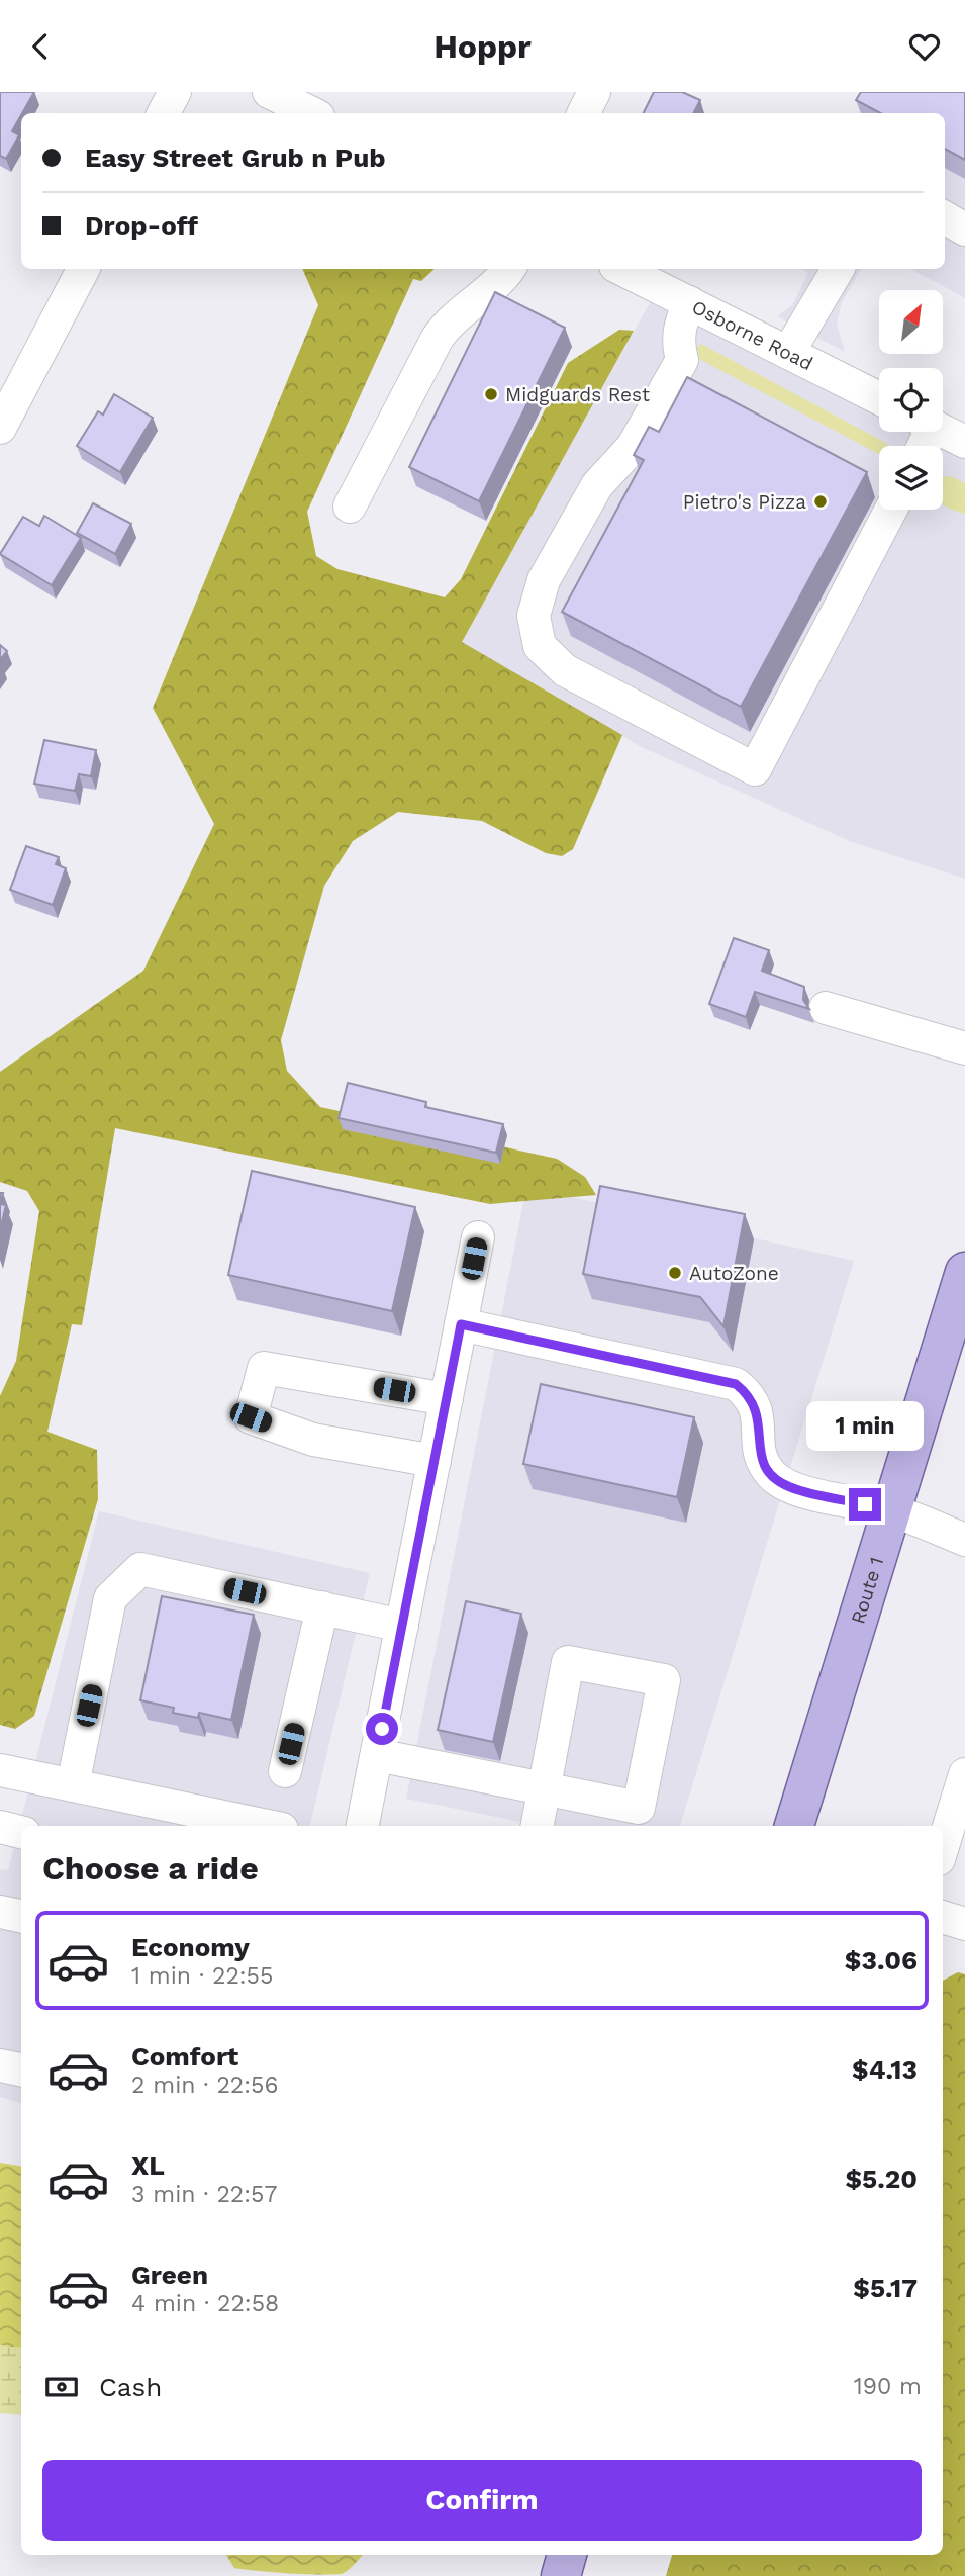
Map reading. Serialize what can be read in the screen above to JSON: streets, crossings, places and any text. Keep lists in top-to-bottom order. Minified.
{"streets":{"main road":["Route 1"],"street":["Osborne Road"]},"places":["Midguards Rest","Pietro's Pizza","AutoZone"],"north":"top right","page":{"header":"Hoppr","banner":["Easy Street Grub n Pub","Drop-off"],"bubble":"1 min","heading":"Choose a ride","list":[{"name":"Economy","note":"1 min · 22:55","value":"$3.06"},{"name":"Comfort","note":"2 min · 22:56","value":"$4.13"},{"name":"XL","note":"3 min · 22:57","value":"$5.20"},{"name":"Green","note":"4 min · 22:58","value":"$5.17"}],"pay":["Cash","190 m"],"buttons":"Confirm"}}
